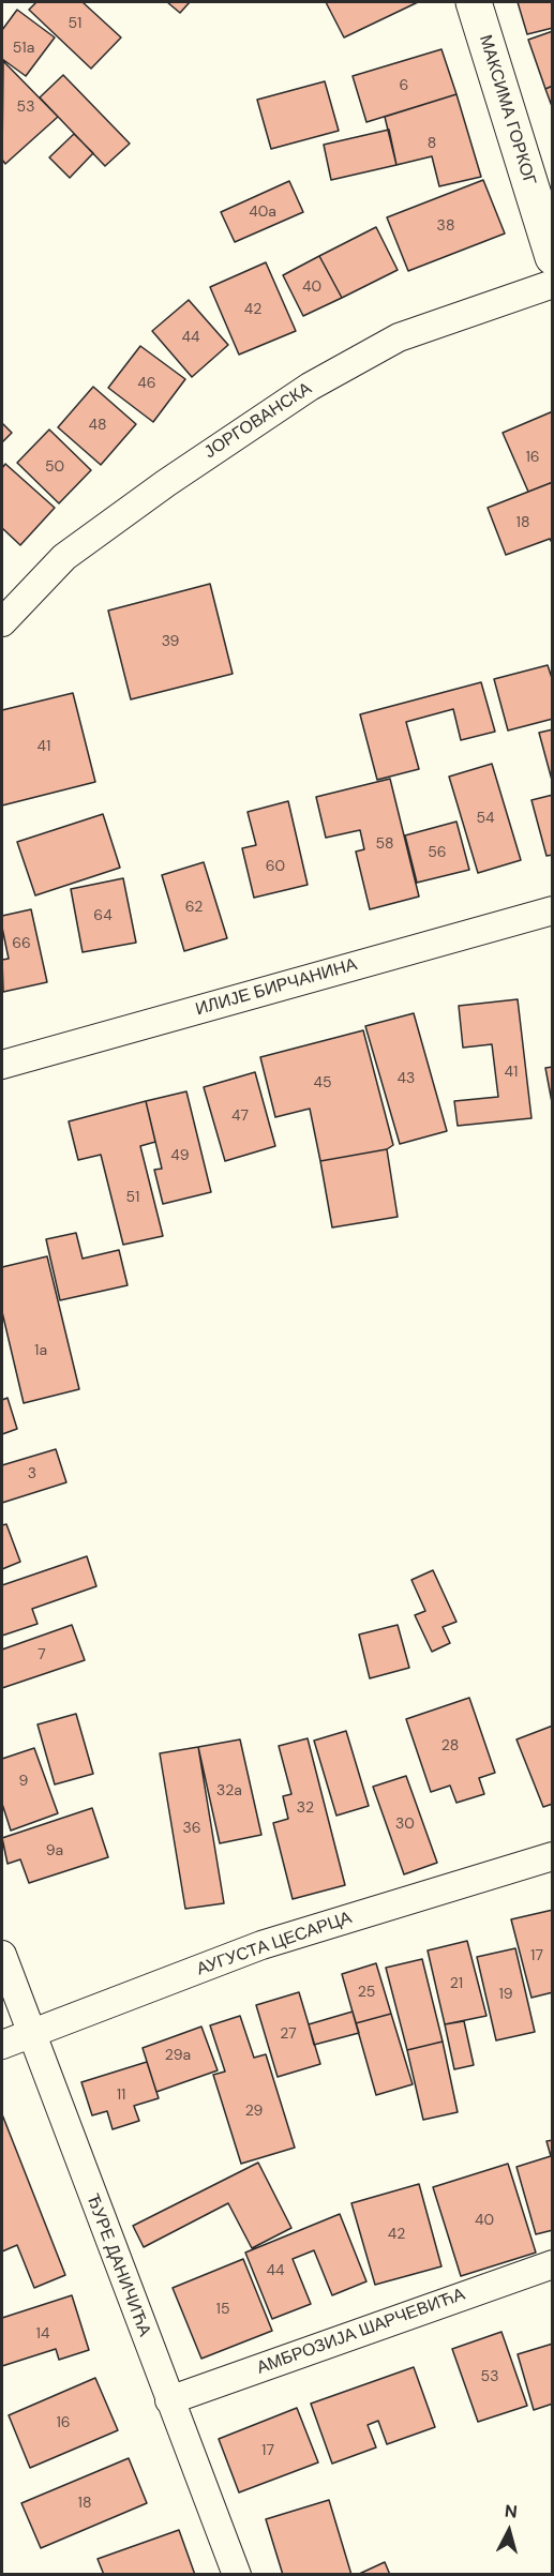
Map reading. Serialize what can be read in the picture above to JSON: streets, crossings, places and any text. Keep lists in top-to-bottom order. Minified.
{"streets":{"street":["МАКСИМА ГОРКОГ","ЈОРГОВАНСКА","ИЛИЈЕ БИРЧАНИНА","АУГУСТА ЦЕСАРЦА","ЂУРЕ ДАНИЧИЋА","АМБРОЗИЈА ШАРЧЕВИЋА"]},"crossings":[["АУГУСТА ЦЕСАРЦА","ЂУРЕ ДАНИЧИЋА"],["ЂУРЕ ДАНИЧИЋА","АМБРОЗИЈА ШАРЧЕВИЋА"]],"house_numbers":["51","51a","6","53","8","40a","38","40","42","44","46","48","16","50","18","39","41","54","58","56","60","62","64","66","41","43","45","47","49","51","1a","3","7","28","9","32a","32","30","36","9a","17","21","25","19","27","29a","11","29","40","42","44","15","14","53","16","17","18"],"north":"top"}
